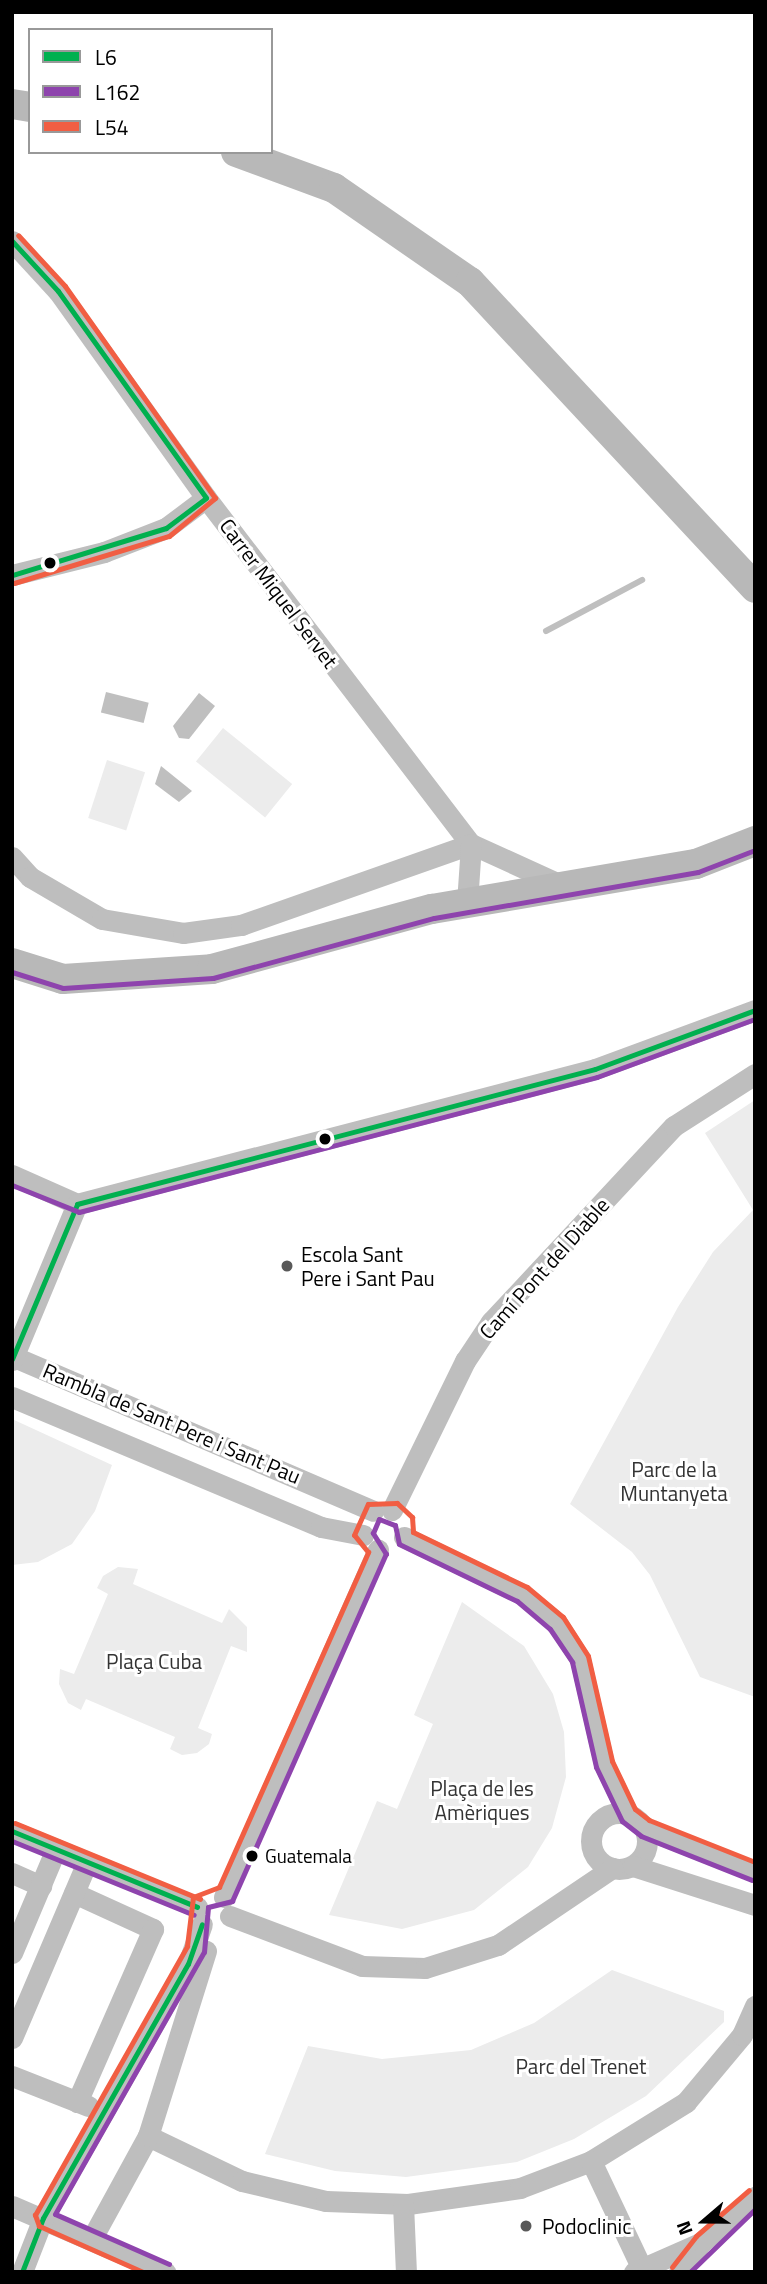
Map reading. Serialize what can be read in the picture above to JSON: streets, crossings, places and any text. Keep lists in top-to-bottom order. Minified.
{"streets":{"street":["Carrer Miquel Servet","Camí Pont del Diable","Rambla de Sant Pere i Sant Pau"]},"crossings":[["Camí Pont del Diable","Rambla de Sant Pere i Sant Pau"]],"parks":["Parc de la Muntanyeta","Plaça Cuba","Plaça de les Amèriques","Parc del Trenet"],"places":["Escola Sant Pere i Sant Pau","Guatemala","Podoclinic"],"lines":["transit line L54","transit line L6","transit line L162"],"legend":["L6","L162","L54"],"north":"left"}
